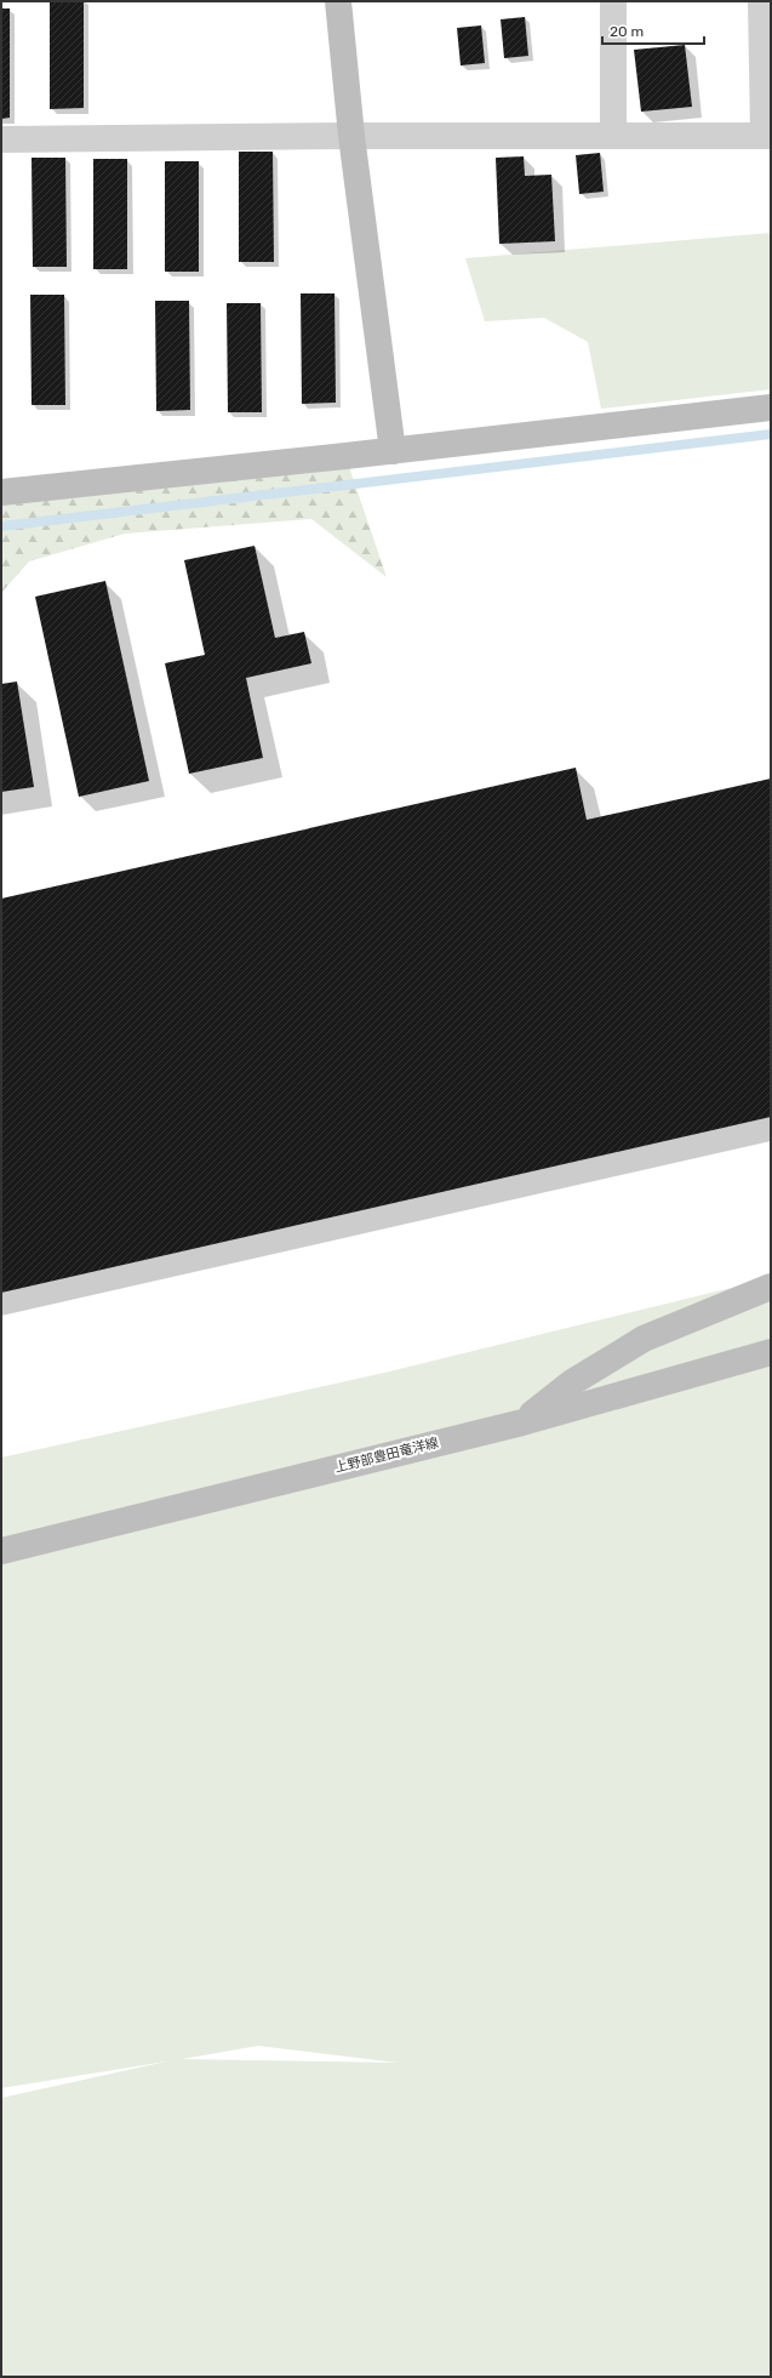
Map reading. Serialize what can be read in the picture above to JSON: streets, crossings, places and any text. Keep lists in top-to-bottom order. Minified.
{"streets":{"street":["上野部豊田竜洋線"]},"scale_bar":"20 m"}
